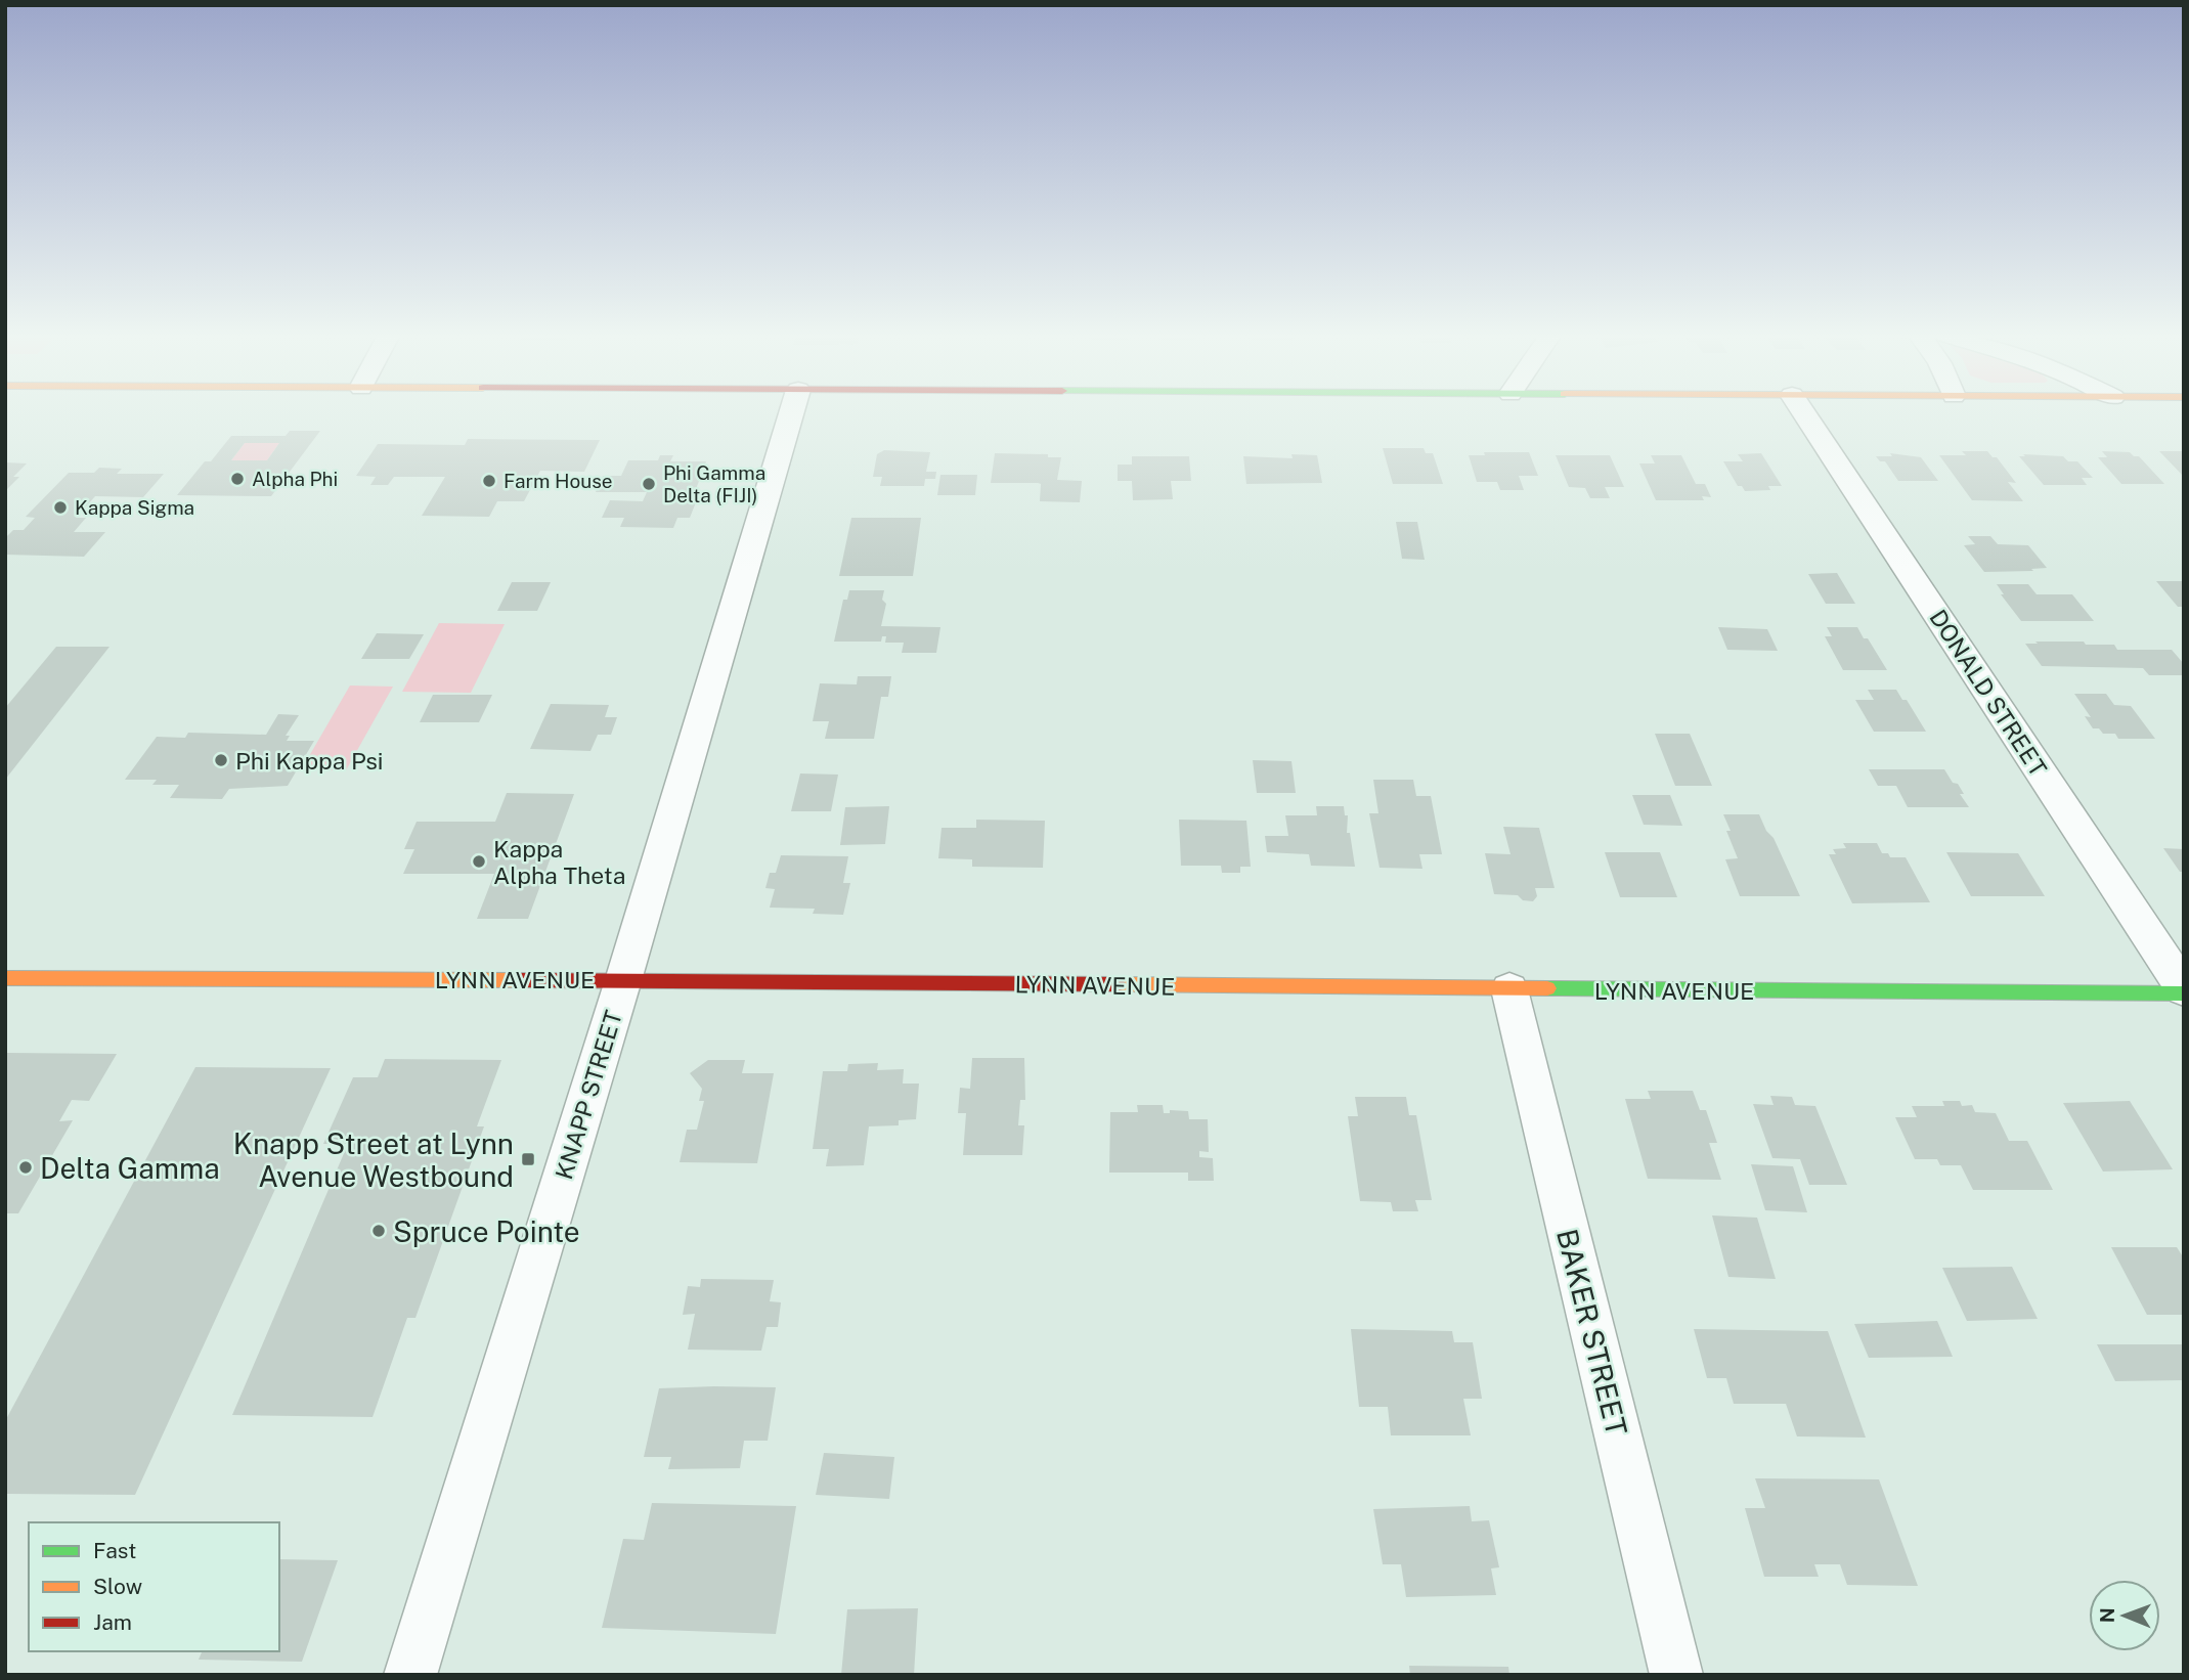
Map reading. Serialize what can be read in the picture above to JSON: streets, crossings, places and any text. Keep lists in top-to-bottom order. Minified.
{"streets":{"street":["DONALD STREET","LYNN AVENUE","KNAPP STREET","BAKER STREET"]},"crossings":[["DONALD STREET","LYNN AVENUE"],["LYNN AVENUE","KNAPP STREET"],["LYNN AVENUE","BAKER STREET"]],"places":{"other":["Alpha Phi","Farm House","Phi Gamma Delta (FIJI)","Kappa Sigma","Phi Kappa Psi","Kappa Alpha Theta","Delta Gamma","Spruce Pointe"],"transit":["Knapp Street at Lynn Avenue Westbound"]},"legend":["Fast","Slow","Jam"],"north":"left"}
